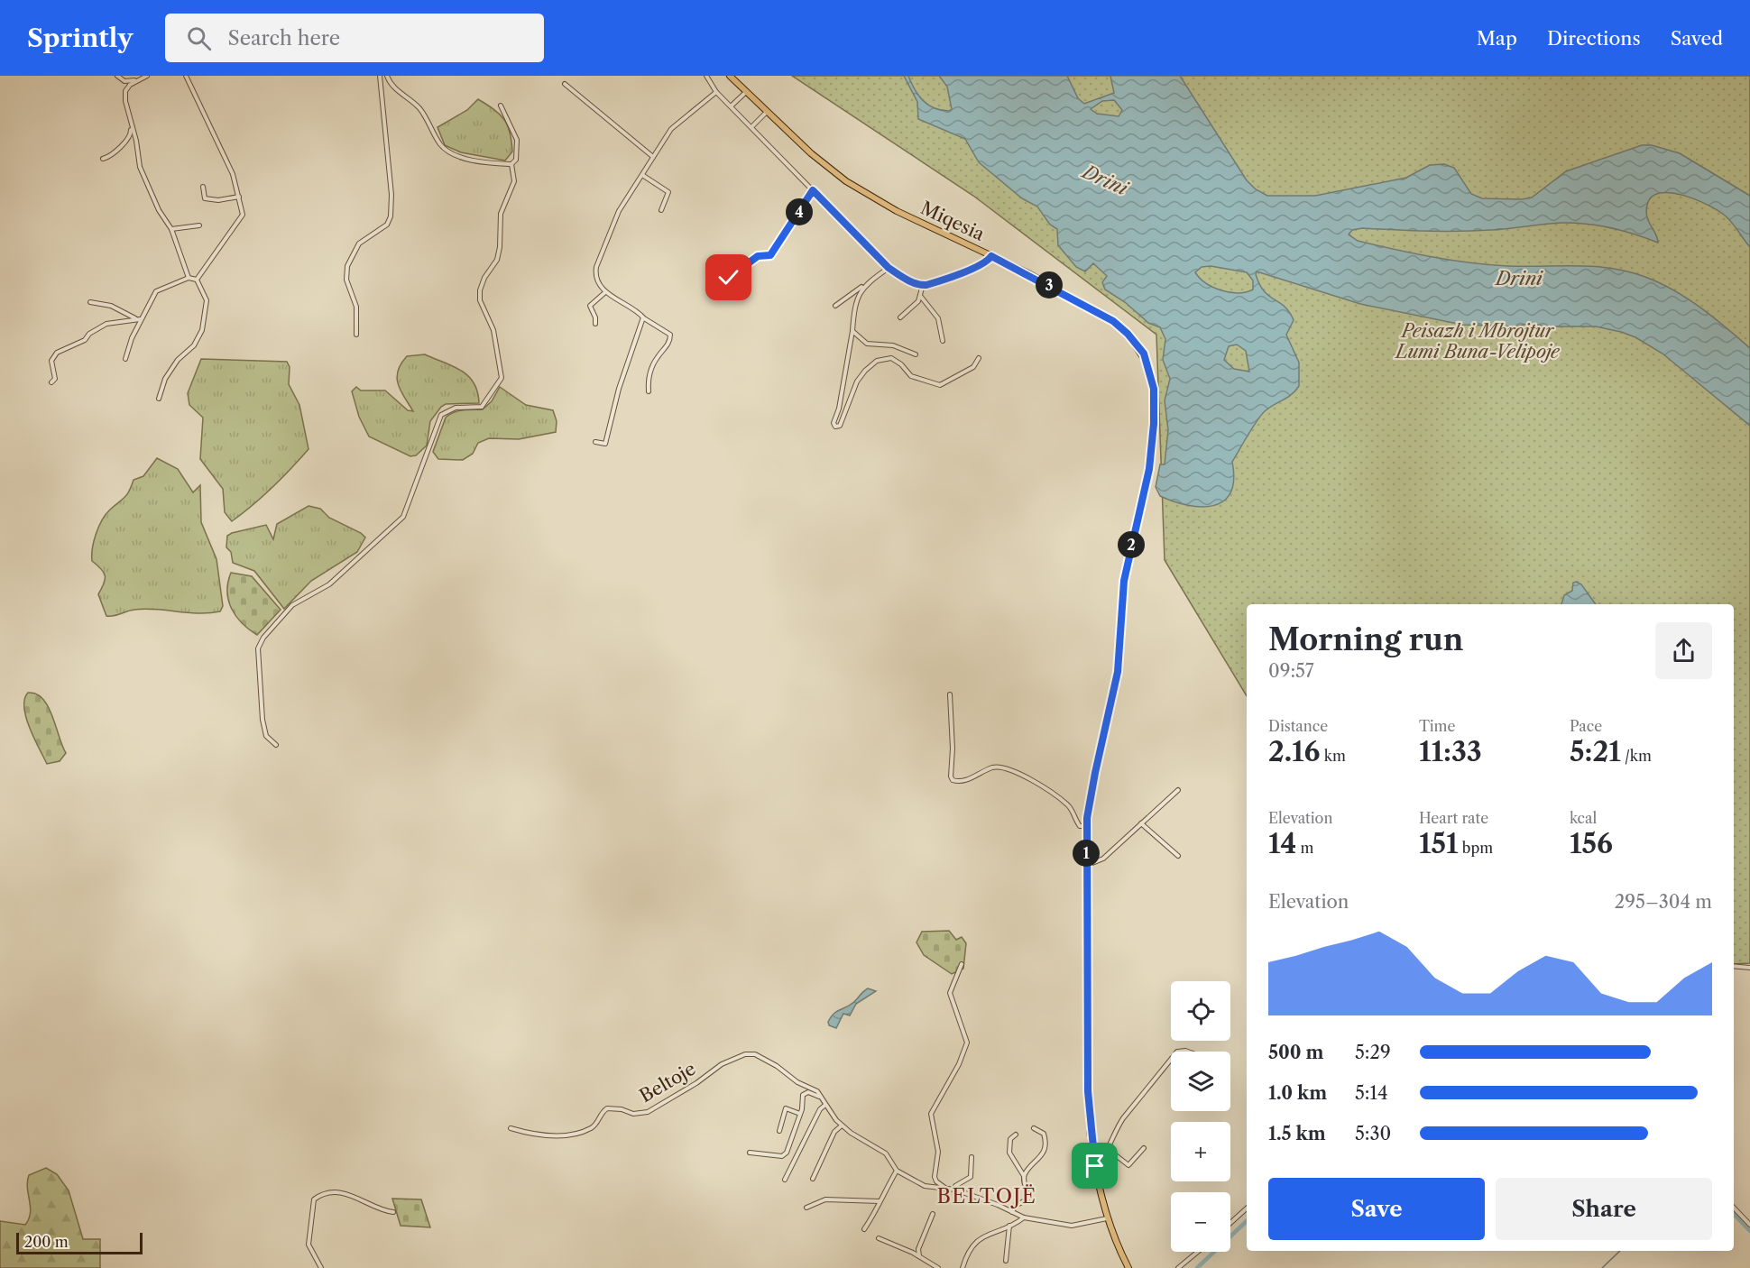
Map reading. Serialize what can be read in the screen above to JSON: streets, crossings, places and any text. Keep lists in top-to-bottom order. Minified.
{"streets":{"main road":["Miqesia"],"street":["Beltoje"]},"districts":["BELTOJË"],"water":["Drini"],"parks":["Peisazh i Mbrojtur Lumi Buna-Velipoje"],"scale_bar":"200 m","page":{"header":"Sprintly","search":"Search here","nav":["Map","Directions","Saved"],"pins":["4","3","2","1"],"heading":["Morning run","09:57"],"stats":[["Distance","2.16 km"],["Time","11:33"],["Pace","5:21 /km"],["Elevation","14 m"],["Heart rate","151 bpm"],["kcal","156"]],"chart":["Elevation","295–304 m"],"map_buttons":["+","−"],"list":[{"name":"500 m","note":"5:29"},{"name":"1.0 km","note":"5:14"},{"name":"1.5 km","note":"5:30"}],"buttons":["Save","Share"],"scale":"200 m"}}
